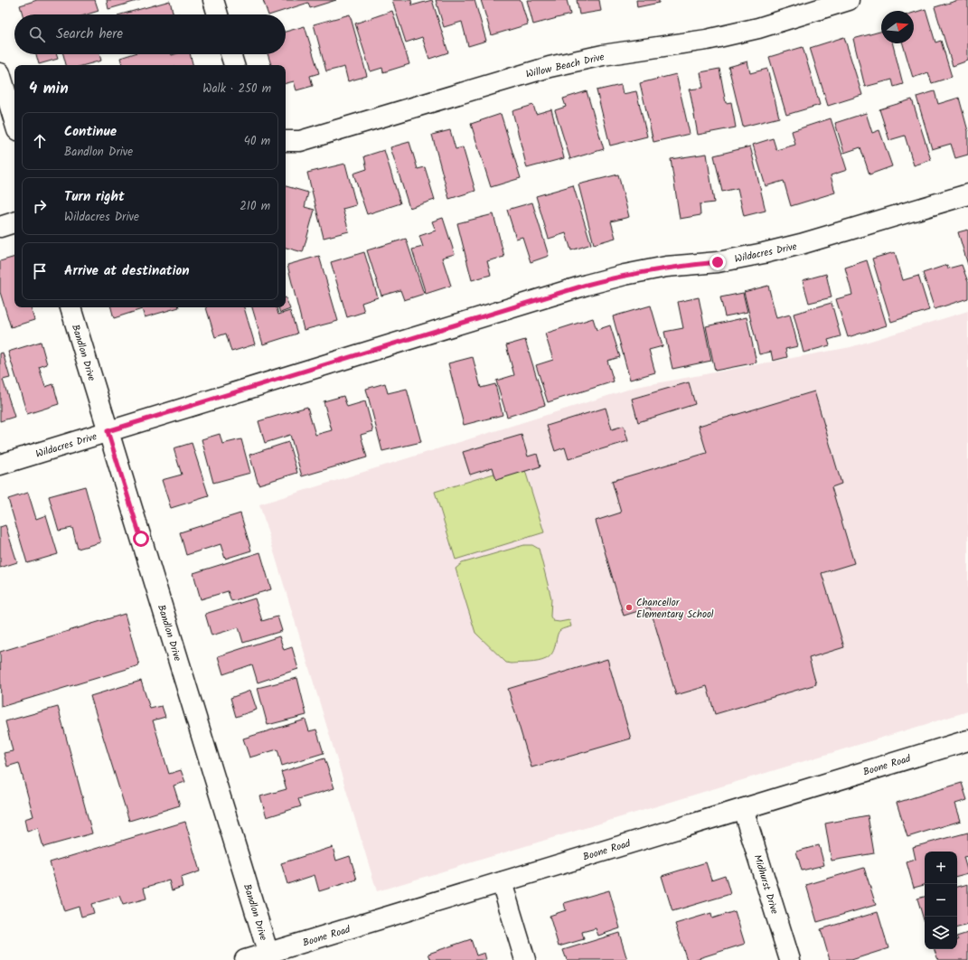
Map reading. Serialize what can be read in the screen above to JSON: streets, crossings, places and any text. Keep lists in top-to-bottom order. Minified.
{"streets":{"street":["Willow Beach Drive","Wildacres Drive","Bandlon Drive","Boone Road","Midhurst Drive"]},"crossings":[["Wildacres Drive","Bandlon Drive"],["Bandlon Drive","Boone Road"],["Boone Road","Midhurst Drive"]],"places":["Chancellor Elementary School"],"north":"right","page":{"search":"Search here","heading":["4 min","Walk · 250 m"],"list":[["Continue","Bandlon Drive","40 m"],["Turn right","Wildacres Drive","210 m"],"Arrive at destination"],"map_buttons":["+","−"]}}
